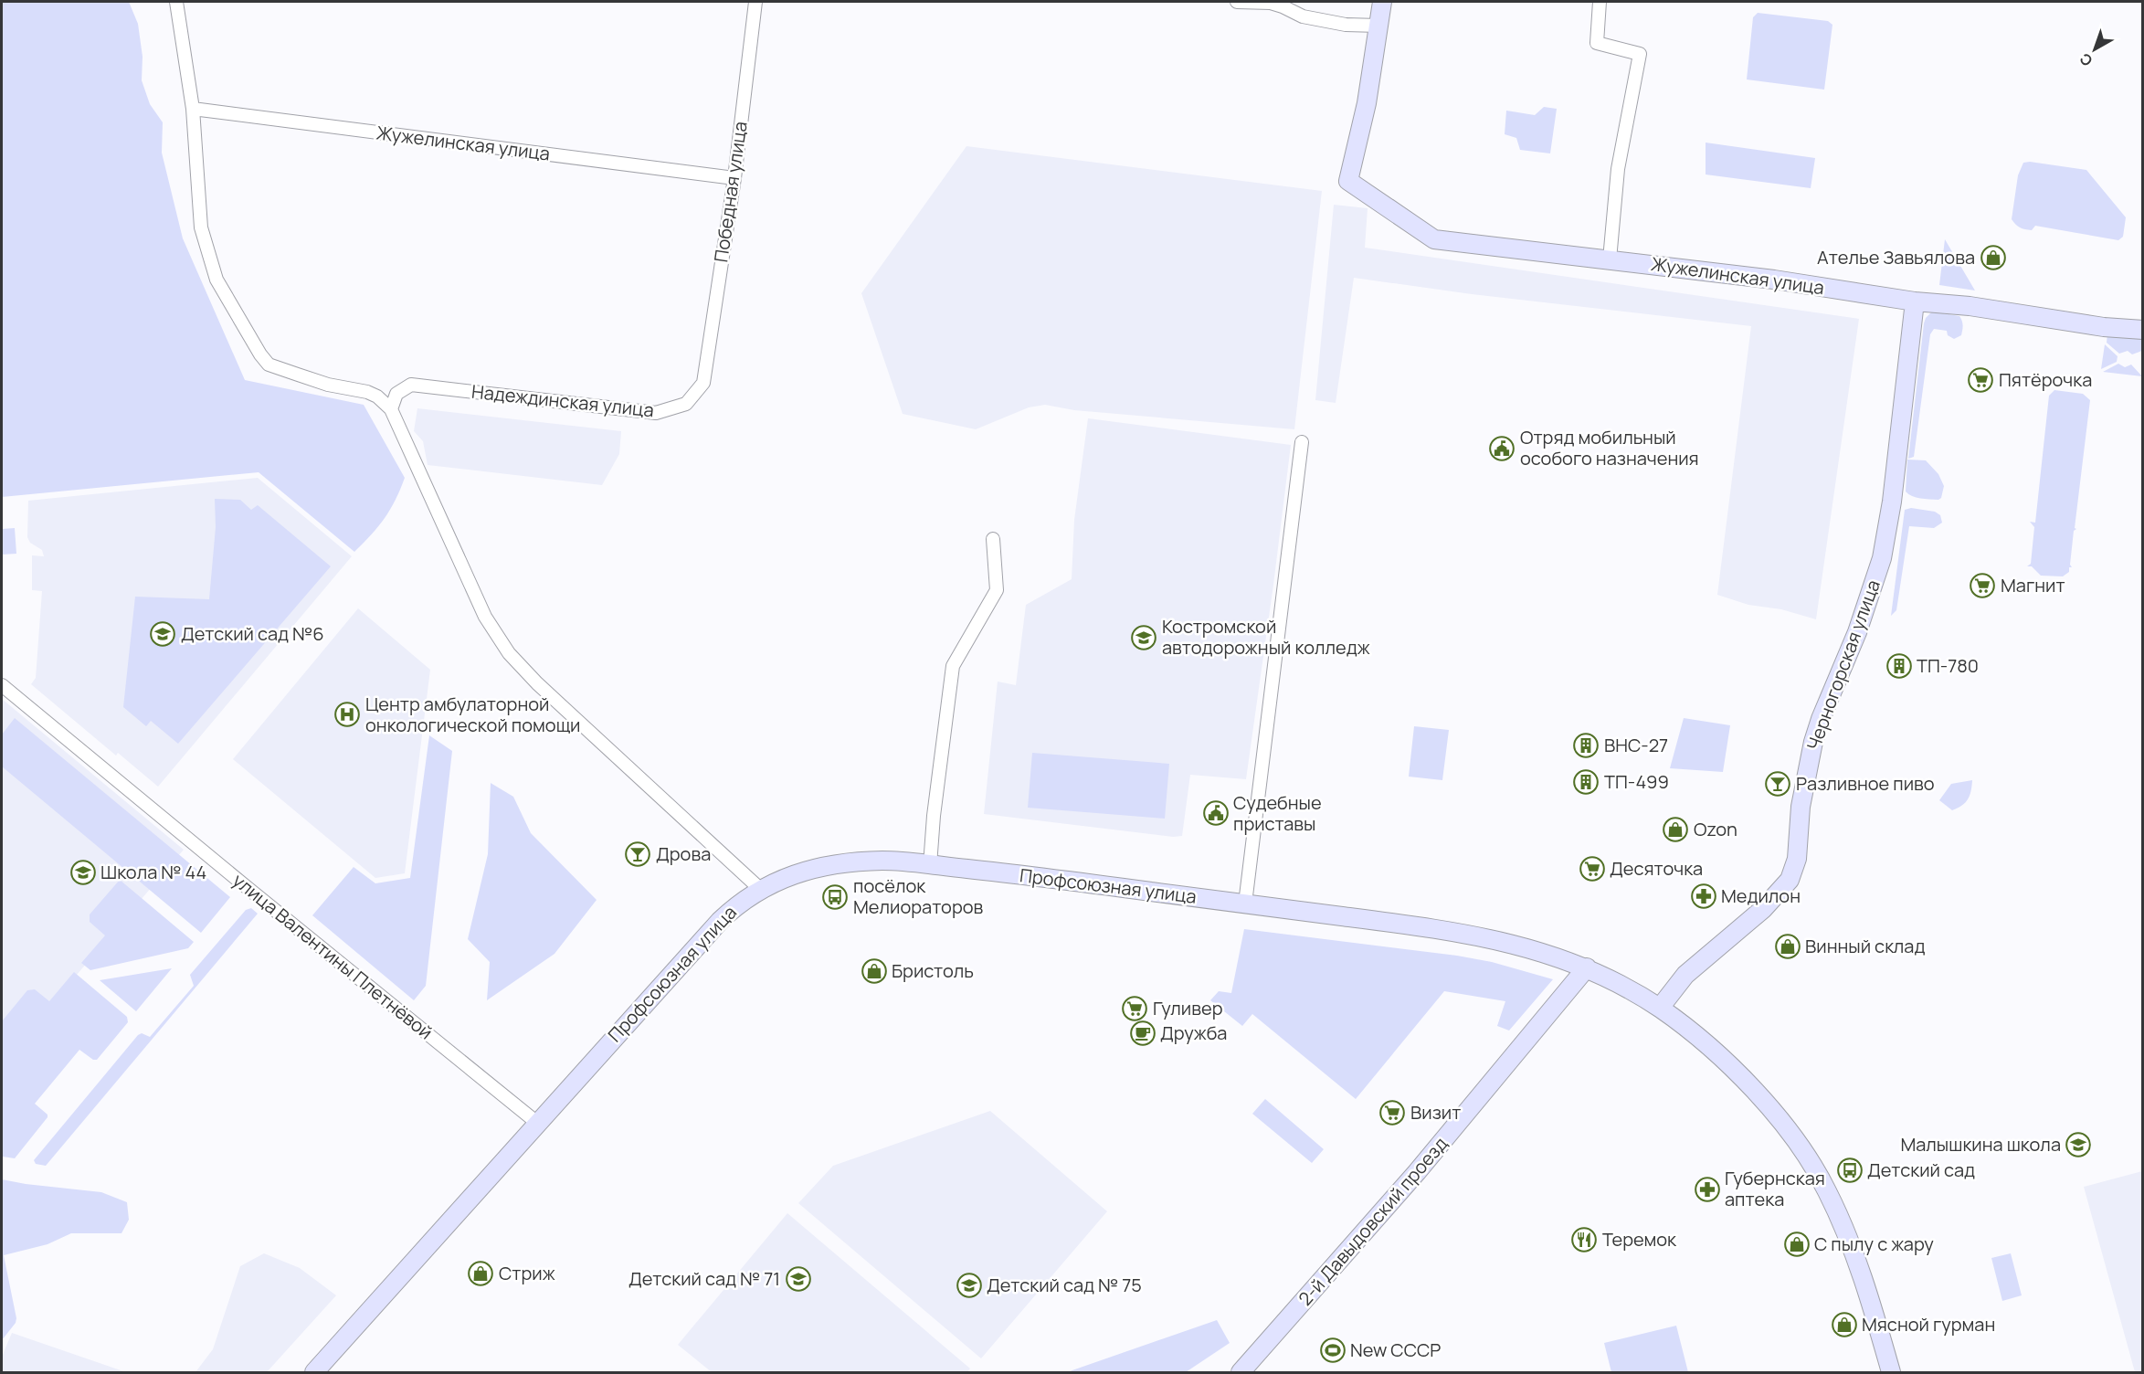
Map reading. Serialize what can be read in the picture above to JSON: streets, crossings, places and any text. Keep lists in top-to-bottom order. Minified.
{"streets":{"street":["Жужелинская улица","Победная улица","Надеждинская улица","Черногорская улица","Профсоюзная улица","улица Валентины Плетнёвой","2-й Давыдовский проезд"]},"crossings":[["Жужелинская улица","Победная улица"],["Жужелинская улица","Черногорская улица"],["Победная улица","Надеждинская улица"],["Черногорская улица","Профсоюзная улица"],["Профсоюзная улица","улица Валентины Плетнёвой"],["Профсоюзная улица","2-й Давыдовский проезд"]],"places":{"shop":["Ателье Завьялова","Ozon","Винный склад","Бристоль","С пылу с жару","Стриж","Мясной гурман"],"supermarket":["Пятёрочка","Магнит","Десяточка","Гуливер","Визит"],"public building":["Отряд мобильный особого назначения","Судебные приставы"],"school or university":["Детский сад №6","Костромской автодорожный колледж","Школа № 44","Малышкина школа","Детский сад № 71","Детский сад № 75"],"building":["ТП-780","ВНС-27","ТП-499"],"hospital":["Центр амбулаторной онкологической помощи"],"bar":["Разливное пиво","Дрова"],"pharmacy":["Медилон","Губернская аптека"],"bus stop":["посёлок Мелиораторов","Детский сад"],"cafe":["Дружба"],"restaurant":["Теремок"],"sports":["New СССР"]},"north":"bottom left"}
